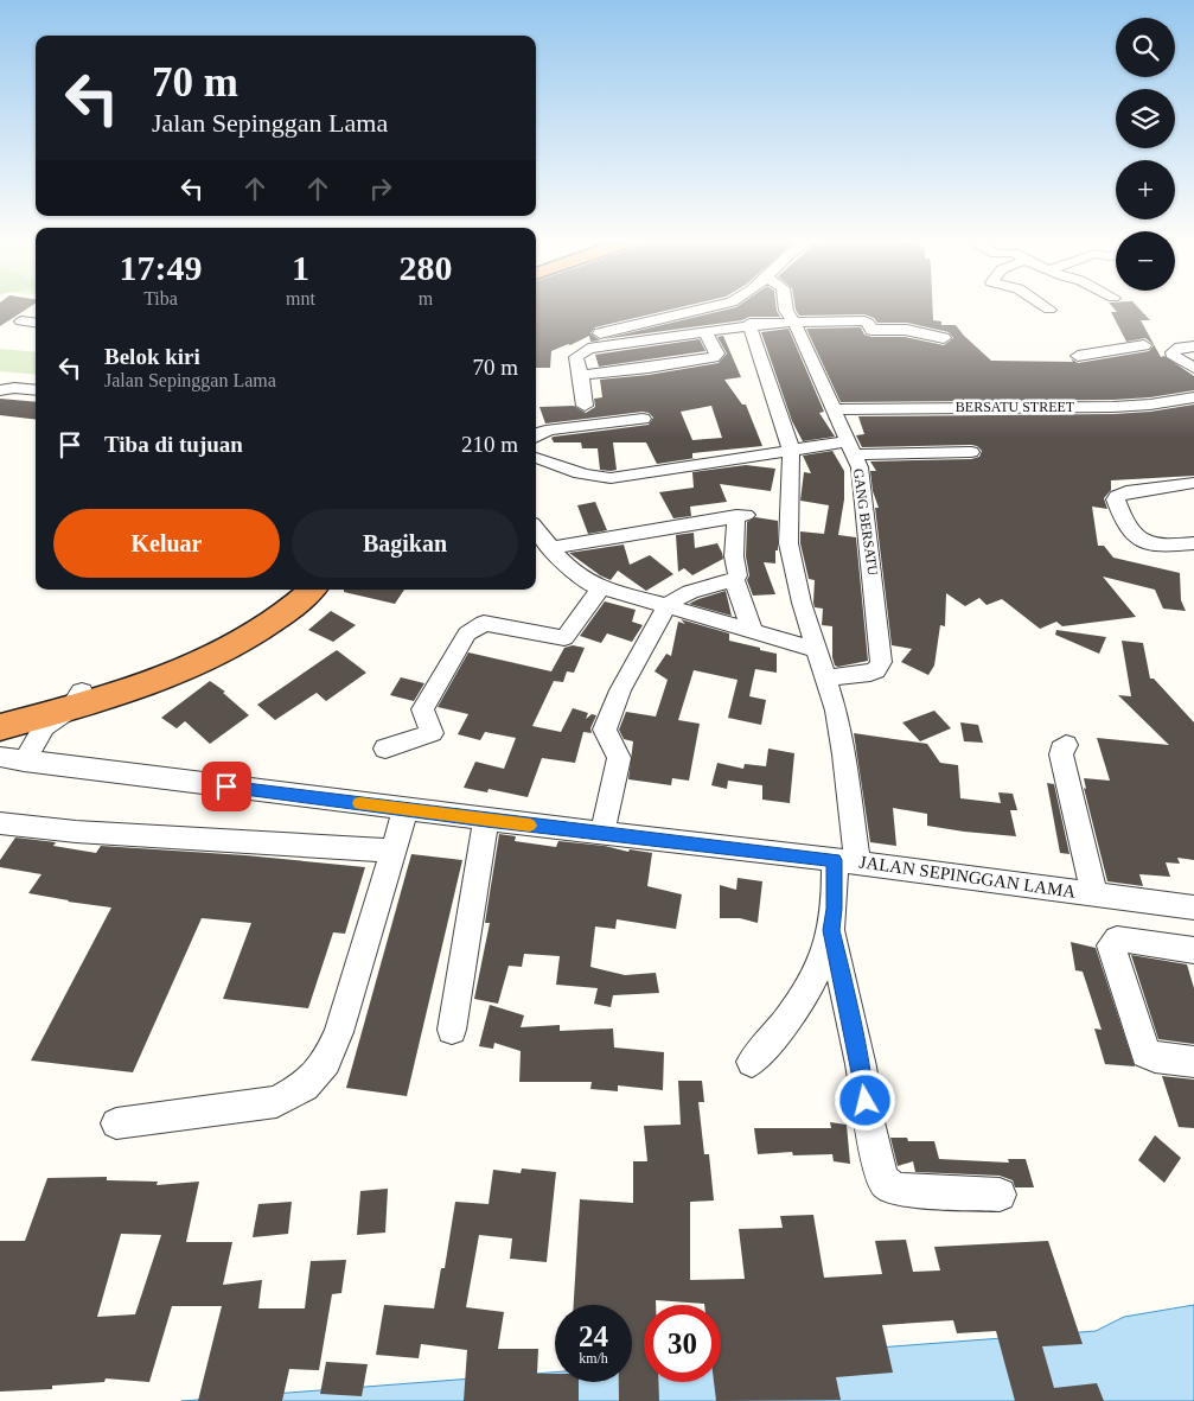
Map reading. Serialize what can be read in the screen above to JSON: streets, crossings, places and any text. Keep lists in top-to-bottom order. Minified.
{"streets":{"street":["BERSATU STREET","GANG BERSATU","JALAN SEPINGGAN LAMA"]},"crossings":[["BERSATU STREET","GANG BERSATU"]],"page":{"map_buttons":["+","−"],"turn":["70 m","Jalan Sepinggan Lama"],"eta":["17:49","Tiba","1","mnt","280","m"],"list":[{"name":"Belok kiri","note":"Jalan Sepinggan Lama","value":"70 m"},{"name":"Tiba di tujuan","value":"210 m"}],"buttons":["Keluar","Bagikan"],"speed":"24 km/h","limit":"30"}}
